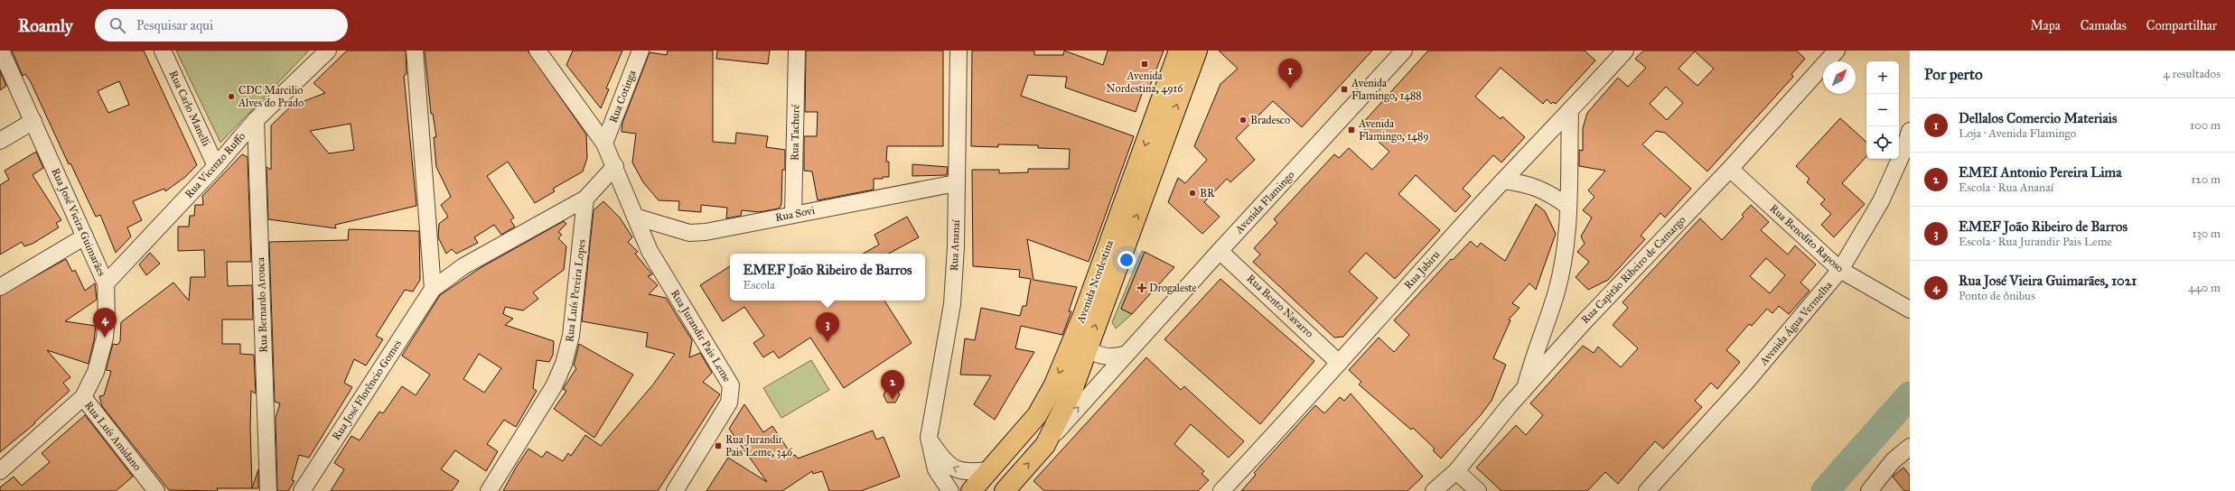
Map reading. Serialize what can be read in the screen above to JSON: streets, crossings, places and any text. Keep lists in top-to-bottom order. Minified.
{"streets":{"main road":["Avenida Nordestina"],"street":["Rua Cotinga","Rua Carlo Manelli","Rua Tachuré","Rua Vicenzo Ruffo","Avenida Flamingo","Rua Sovi","Rua José Vieira Guimarães","Rua Benedito Raposo","Rua Ananaí","Rua Jabiru","Rua Capitão Ribeiro de Camargo","Rua Luís Pereira Lopes","Rua Bernardo Arouca","Rua Bento Navarro","Avenida Água Vermelha","Rua Jurandir Pais Leme","Rua José Florêncio Gomes","Rua Luís Amidano"]},"crossings":[["Rua Cotinga","Rua Jurandir Pais Leme"],["Rua Carlo Manelli","Rua Vicenzo Ruffo"],["Rua Tachuré","Rua Sovi"],["Rua Vicenzo Ruffo","Rua José Vieira Guimarães"],["Rua Vicenzo Ruffo","Rua Bernardo Arouca"],["Avenida Flamingo","Avenida Nordestina"],["Avenida Flamingo","Rua Bento Navarro"],["Rua Sovi","Rua Ananaí"],["Rua Sovi","Rua Jurandir Pais Leme"],["Rua José Vieira Guimarães","Rua Luís Amidano"],["Rua Benedito Raposo","Rua Capitão Ribeiro de Camargo"],["Rua Benedito Raposo","Avenida Água Vermelha"],["Rua Jabiru","Rua Bento Navarro"],["Rua Luís Pereira Lopes","Rua José Florêncio Gomes"],["Rua Jurandir Pais Leme","Rua José Florêncio Gomes"]],"places":{"transit":["Avenida Nordestina, 4916","Avenida Flamingo, 1488","Avenida Flamingo, 1489","Rua Jurandir Pais Leme, 346"],"other":["CDC Marcilio Alves do Prado","Bradesco","BR"],"health":["Drogaleste"]},"north":"top right","page":{"header":"Roamly","search":"Pesquisar aqui","nav":["Mapa","Camadas","Compartilhar"],"heading":["Por perto","4 resultados"],"pins":["1","4","3","2"],"map_buttons":["+","−"],"list":[{"mark":"1","name":"Dellalos Comercio Materiais","note":"Loja · Avenida Flamingo","value":"100 m"},{"mark":"2","name":"EMEI Antonio Pereira Lima","note":"Escola · Rua Ananaí","value":"120 m"},{"mark":"3","name":"EMEF João Ribeiro de Barros","note":"Escola · Rua Jurandir Pais Leme","value":"130 m"},{"mark":"4","name":"Rua José Vieira Guimarães, 1021","note":"Ponto de ônibus","value":"440 m"}],"popup":["EMEF João Ribeiro de Barros","Escola"]}}
